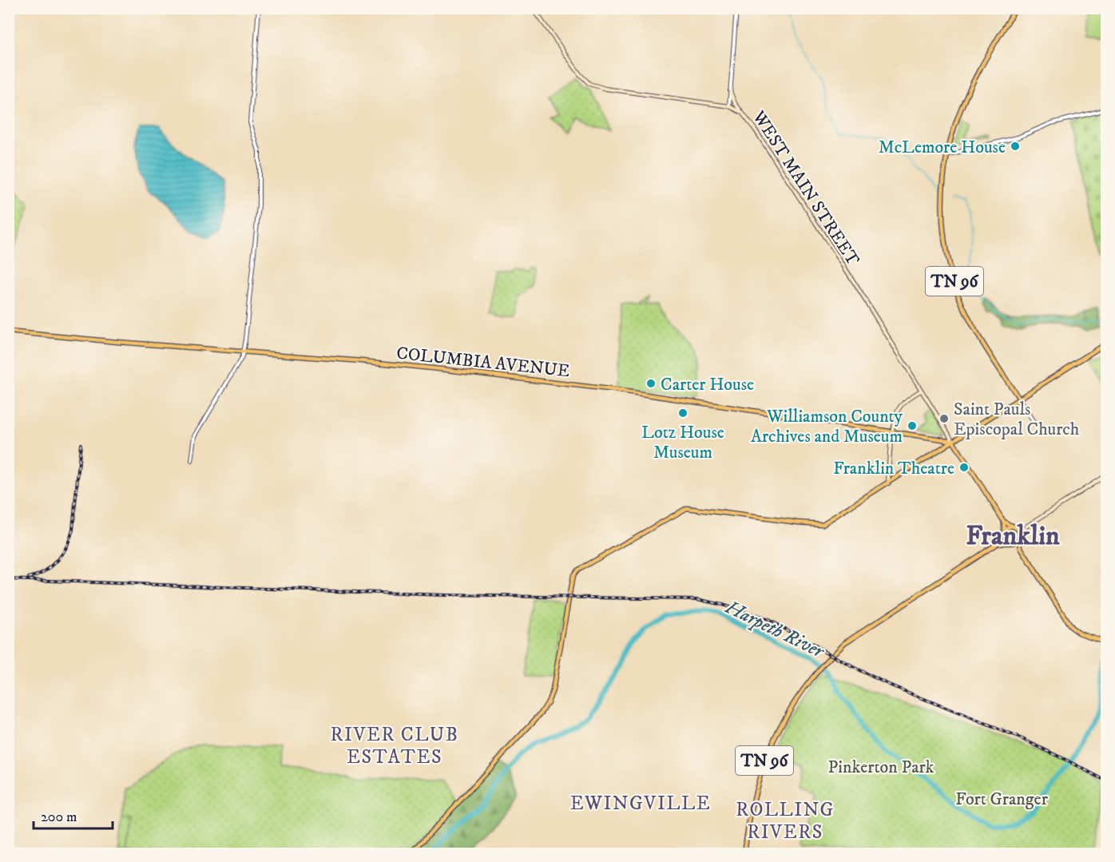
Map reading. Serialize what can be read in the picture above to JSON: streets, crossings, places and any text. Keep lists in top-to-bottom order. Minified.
{"streets":{"main road":["WEST MAIN STREET","TN 96","COLUMBIA AVENUE"]},"crossings":[["WEST MAIN STREET","COLUMBIA AVENUE"]],"districts":["Franklin","RIVER CLUB ESTATES","EWINGVILLE","ROLLING RIVERS"],"water":["Harpeth River"],"parks":["Pinkerton Park","Fort Granger"],"places":["McLemore House","Carter House","Lotz House Museum","Saint Pauls Episcopal Church","Williamson County Archives and Museum","Franklin Theatre"],"scale_bar":"200 m"}
